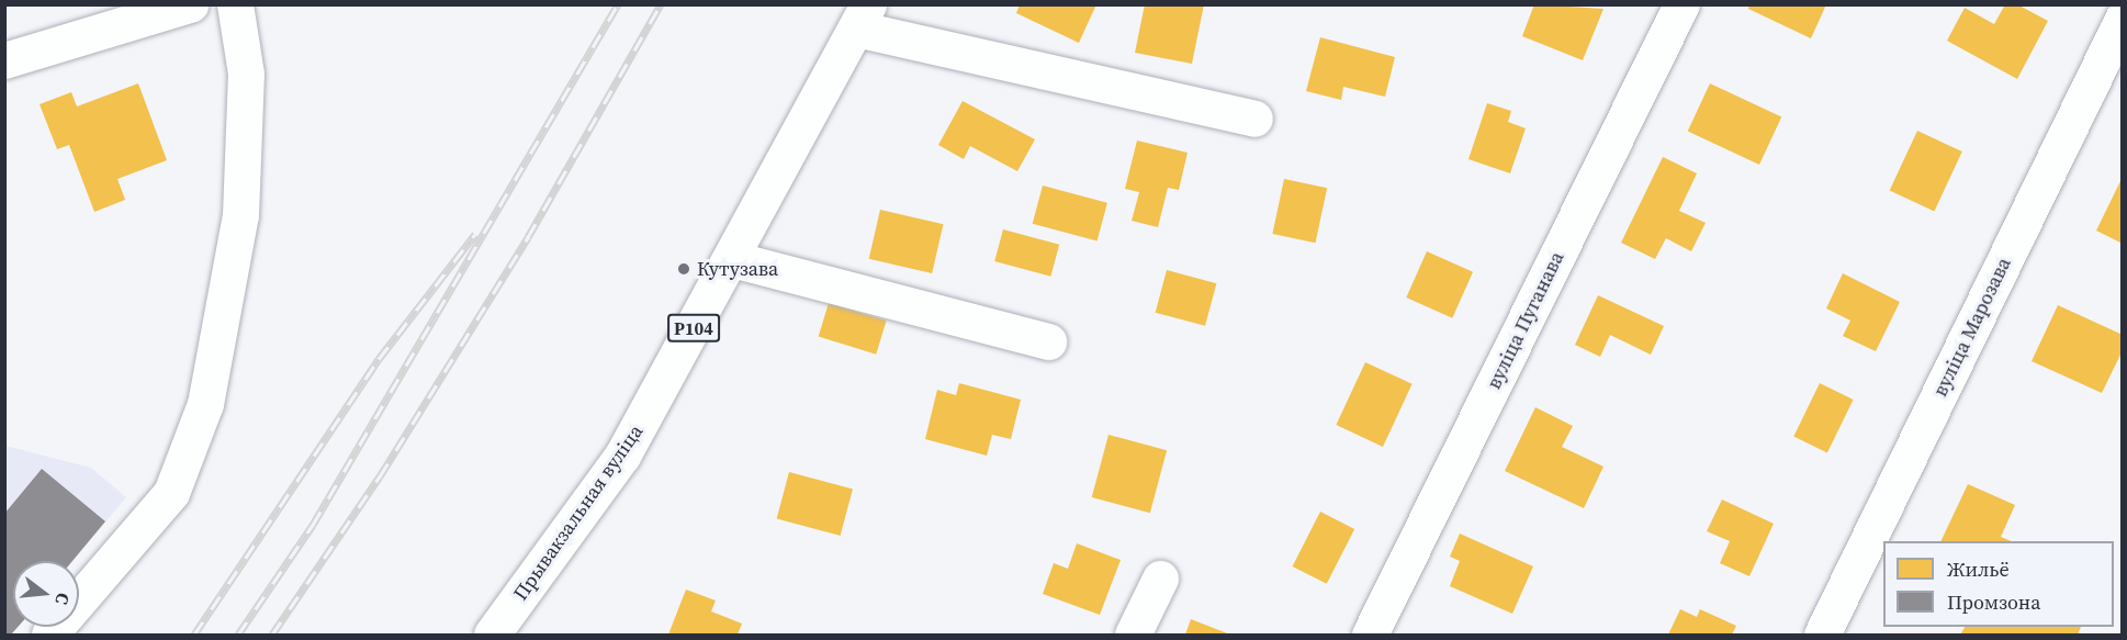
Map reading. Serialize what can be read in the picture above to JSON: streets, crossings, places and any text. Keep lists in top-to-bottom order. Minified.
{"streets":{"street":["вуліца Пуганава","вуліца Марозава","Р104","Прывакзальная вуліца"]},"places":["Кутузава"],"legend":["Жильё","Промзона"],"north":"right"}
